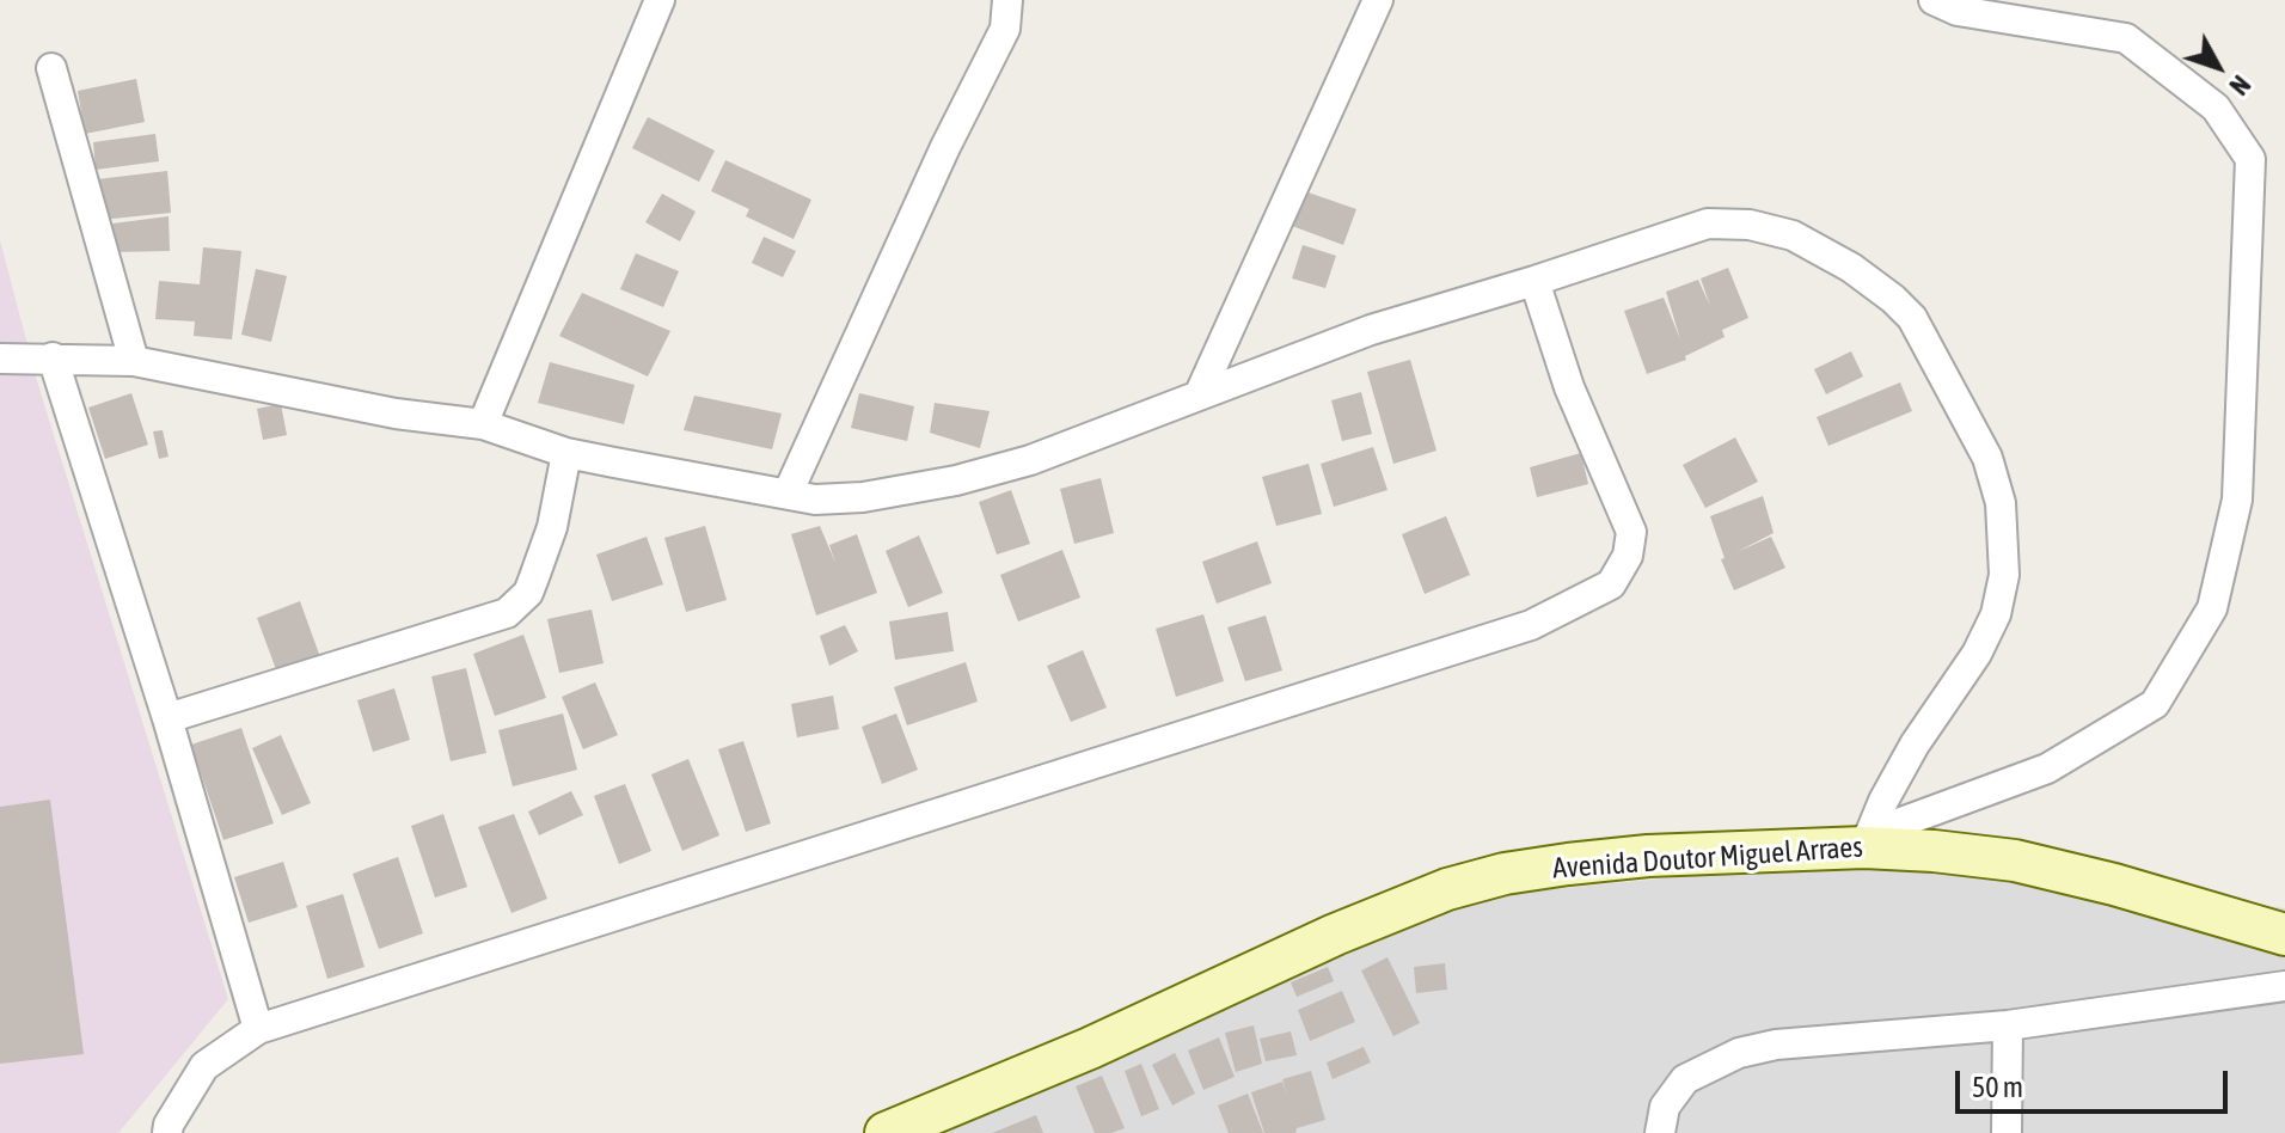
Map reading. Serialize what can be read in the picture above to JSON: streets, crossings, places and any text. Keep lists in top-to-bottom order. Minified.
{"streets":{"main road":["Avenida Doutor Miguel Arraes"]},"scale_bar":"50 m","north":"bottom right"}
